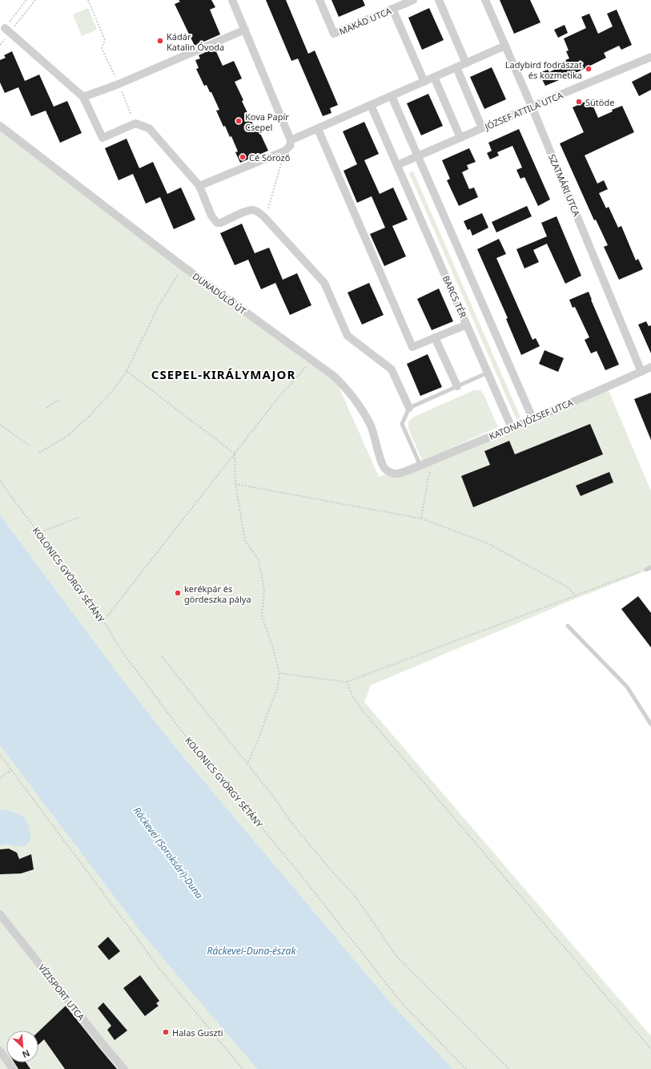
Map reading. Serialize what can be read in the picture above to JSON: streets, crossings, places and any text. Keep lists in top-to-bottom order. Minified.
{"streets":{"street":["MAKÁD UTCA","JÓZSEF ATTILA UTCA","SZATMÁRI UTCA","DUNADŰLŐ ÚT","BARCS TÉR","KATONA JÓZSEF UTCA","VÍZISPORT UTCA"],"path":["KOLONICS GYÖRGY SÉTÁNY"]},"crossings":[["JÓZSEF ATTILA UTCA","SZATMÁRI UTCA"],["JÓZSEF ATTILA UTCA","BARCS TÉR"],["SZATMÁRI UTCA","KATONA JÓZSEF UTCA"],["DUNADŰLŐ ÚT","KATONA JÓZSEF UTCA"],["BARCS TÉR","KATONA JÓZSEF UTCA"]],"districts":["CSEPEL-KIRÁLYMAJOR"],"water":["Ráckevei (Soroksári)-Duna","Ráckevei-Duna-észak"],"places":["Kádár Katalin Óvoda","Ladybird fodrászat és kozmetika","Sütöde","Kova Papír Csepel","Cé Söröző","kerékpár és gördeszka pálya","Halas Guszti"],"north":"bottom right"}
